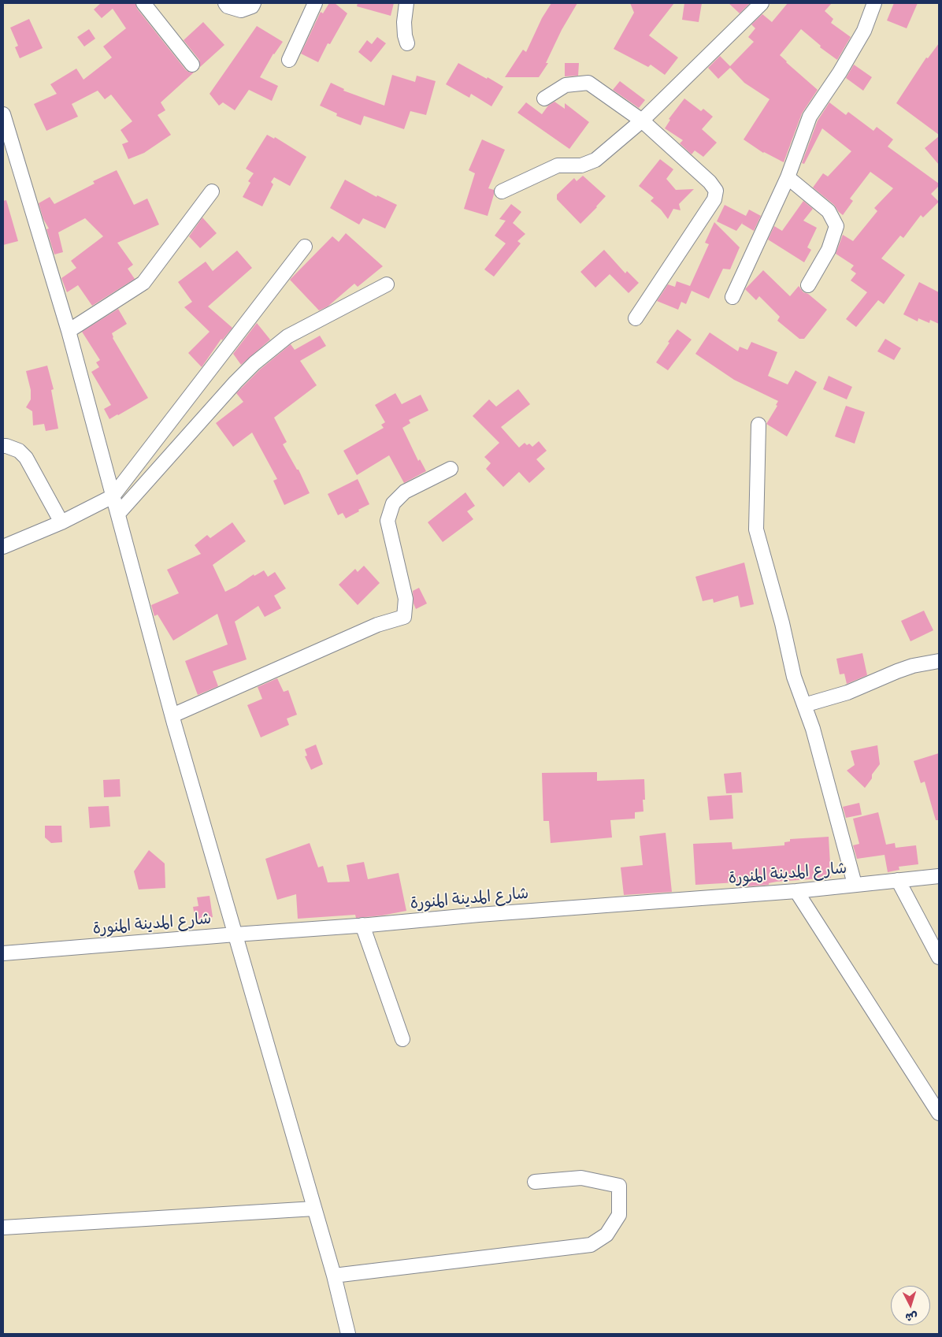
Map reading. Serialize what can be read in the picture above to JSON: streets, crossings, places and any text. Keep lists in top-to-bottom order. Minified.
{"streets":{"street":["شارع المدينة المنورة"]},"north":"bottom"}
